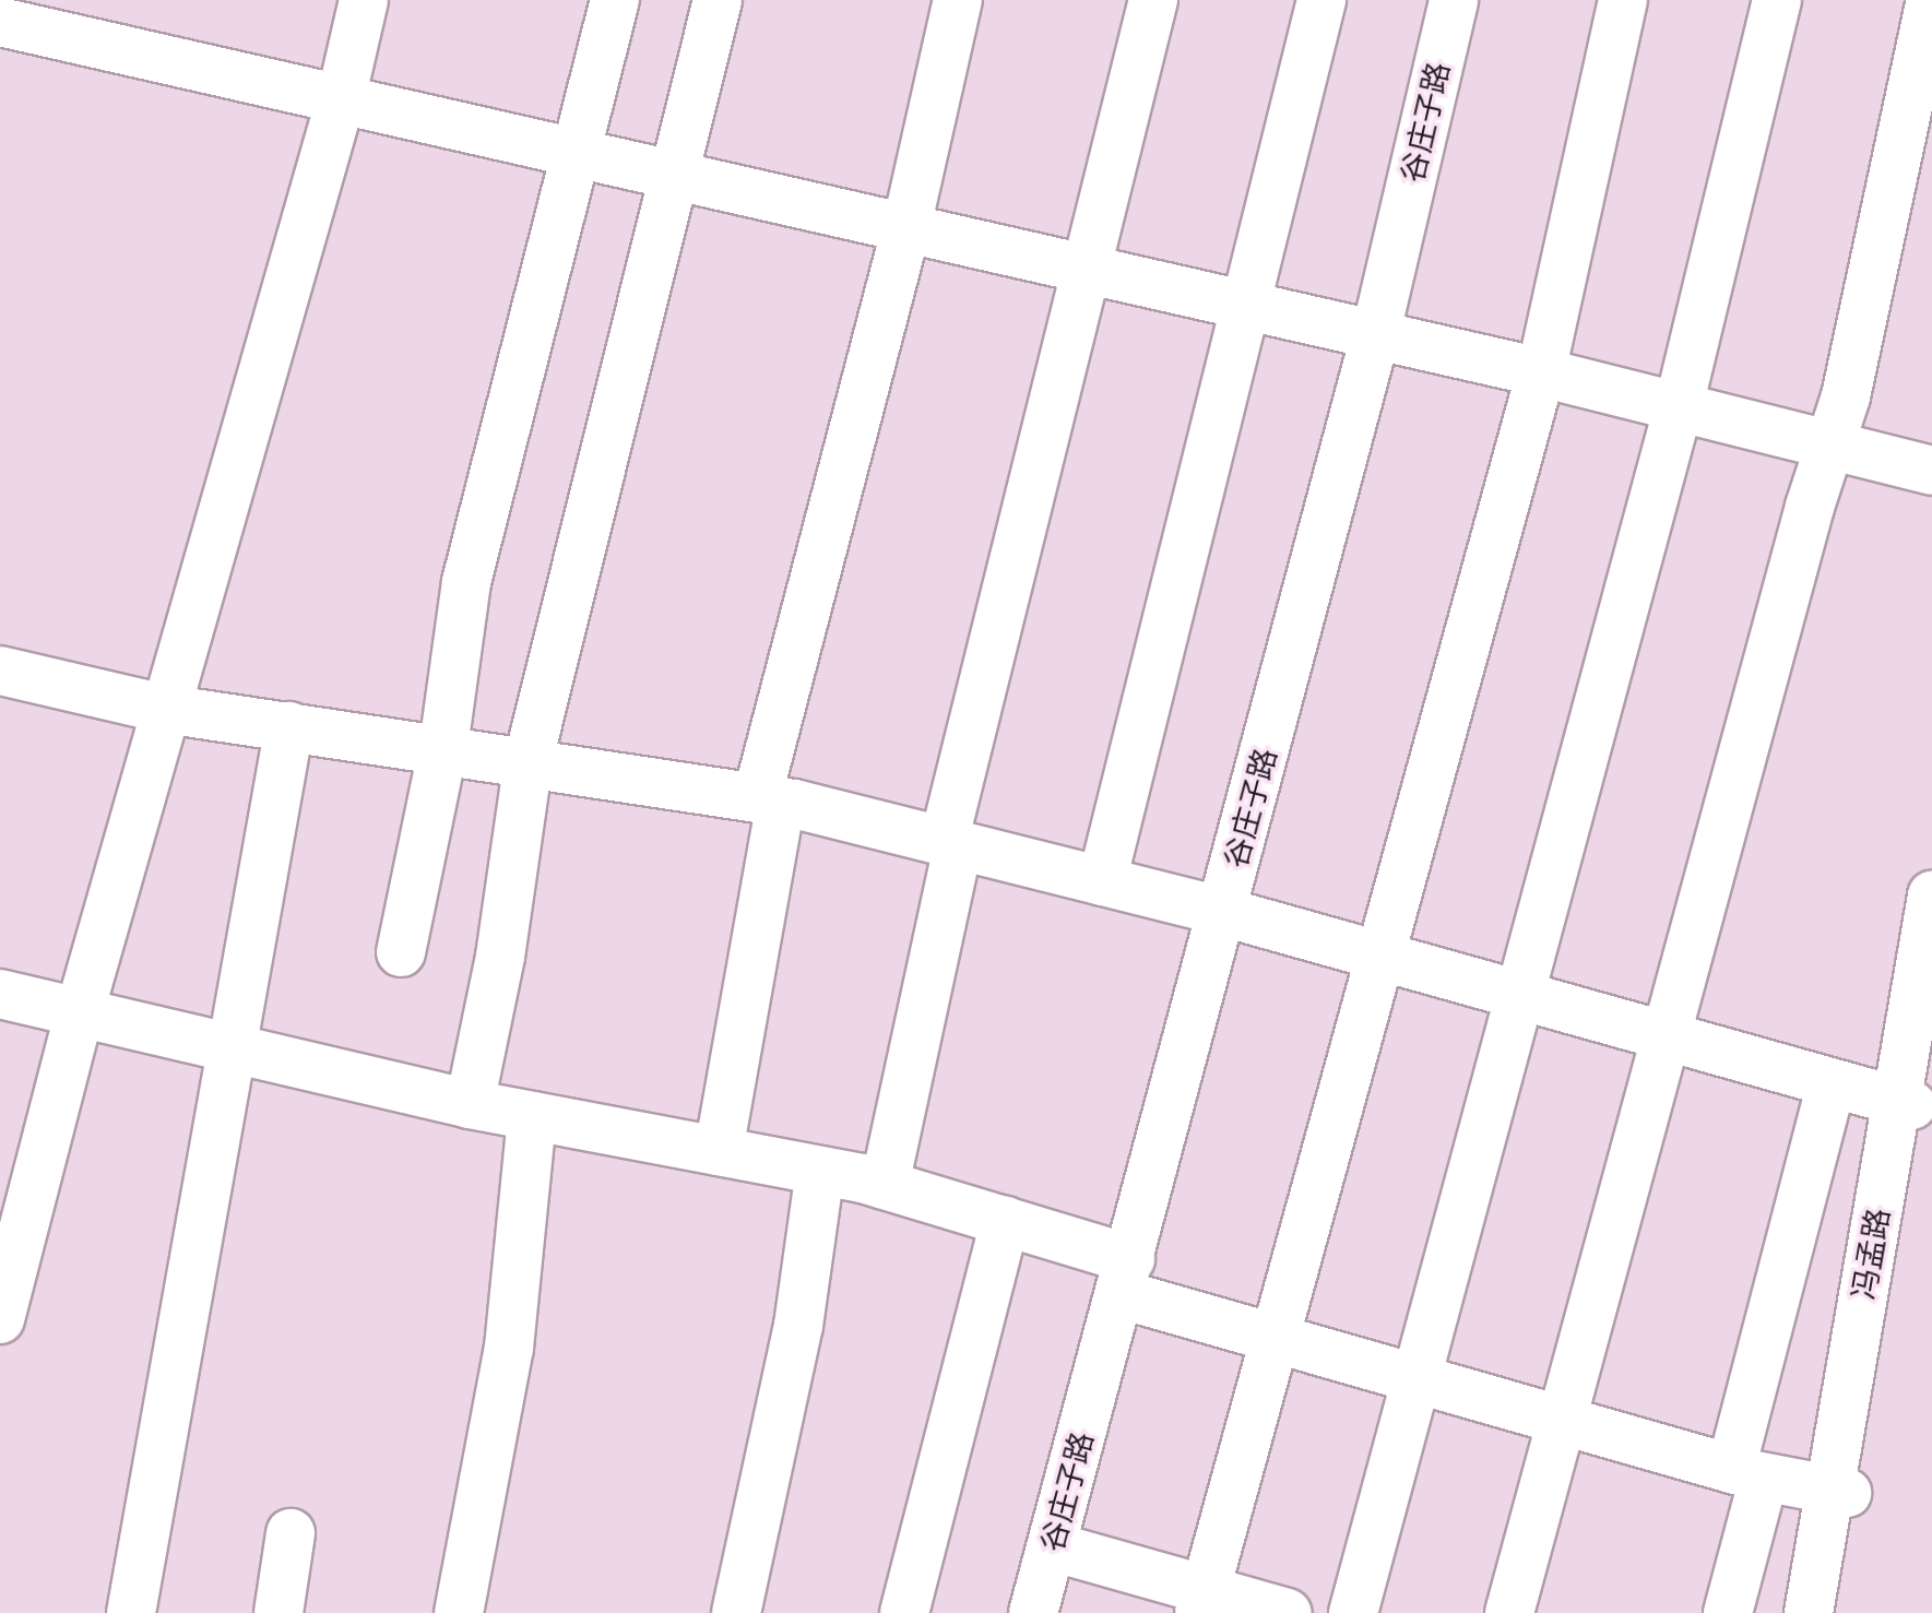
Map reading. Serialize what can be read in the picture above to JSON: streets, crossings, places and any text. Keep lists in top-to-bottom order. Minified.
{"streets":{"street":["谷庄子路","冯孟路"]}}
